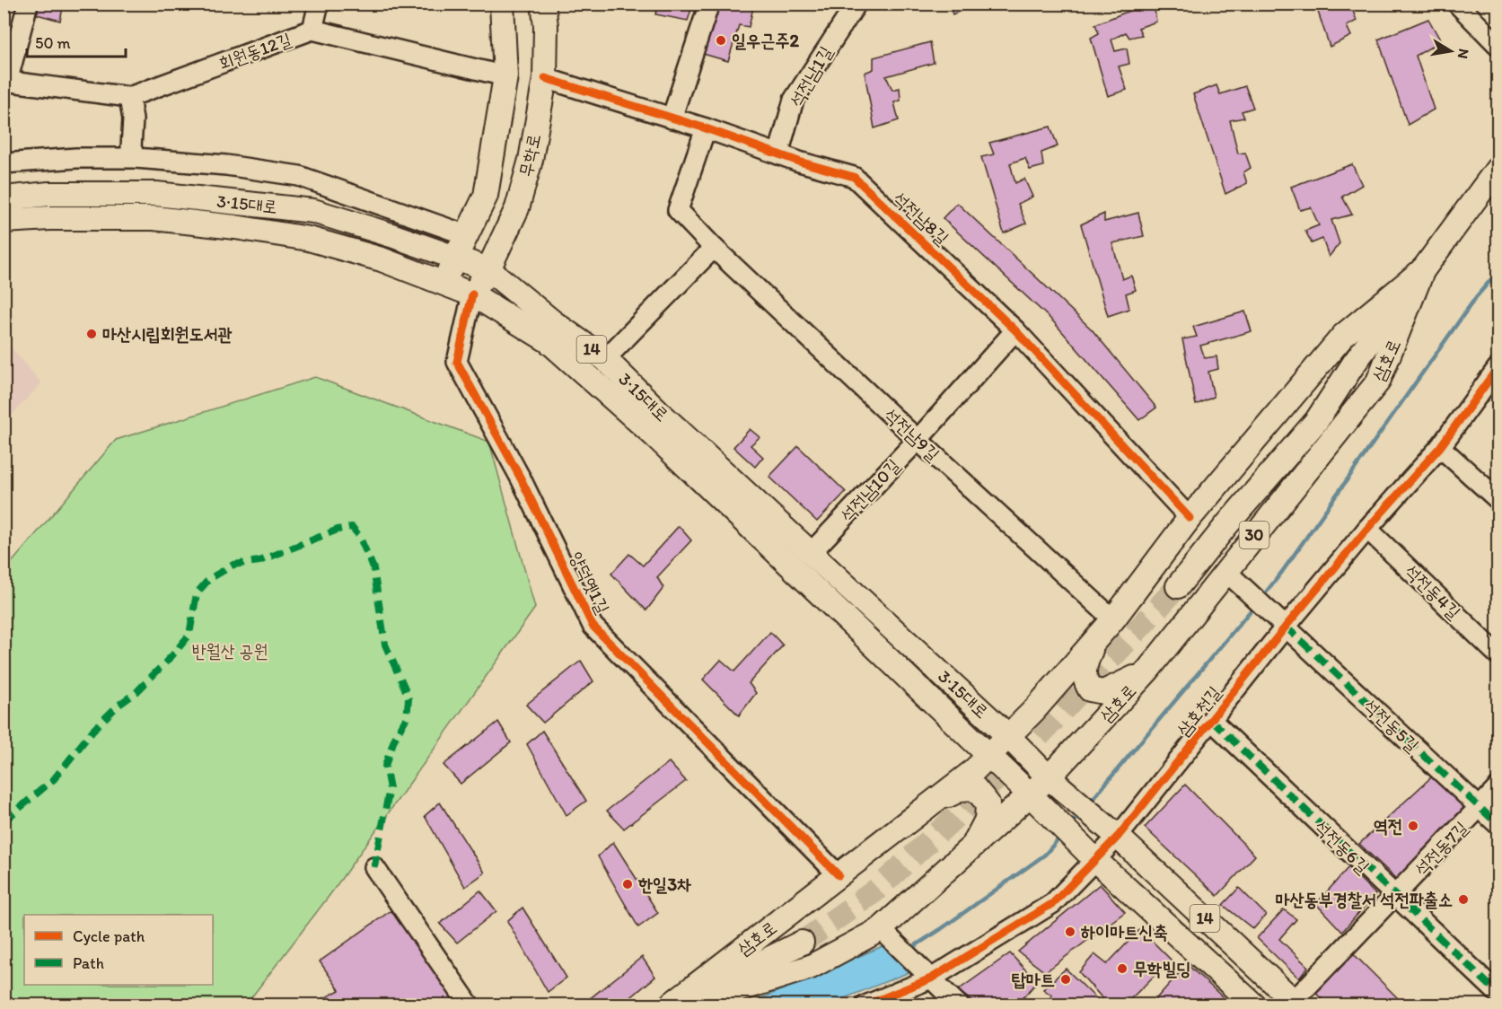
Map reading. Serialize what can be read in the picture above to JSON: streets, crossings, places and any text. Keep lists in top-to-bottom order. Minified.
{"streets":{"main road":["무학로","3·15대로","14","삼호로","30"],"street":["회원동12길","석전남1길","석전남8길","석전남9길","석전남10길","양덕옛1길","석전동4길","삼호천길","석전동5길","석전동6길","석전동7길"]},"crossings":[["회원동12길","무학로"],["석전남1길","석전남8길"],["무학로","3·15대로"],["무학로","석전남8길"],["무학로","양덕옛1길"],["3·15대로","14"],["3·15대로","삼호로"],["3·15대로","석전남10길"],["3·15대로","양덕옛1길"],["석전남8길","삼호로"],["석전남8길","석전남9길"],["석전남8길","석전남10길"],["14","삼호로"],["14","삼호천길"],["14","석전동7길"],["삼호로","석전남9길"],["삼호로","양덕옛1길"],["삼호로","석전동5길"],["석전남9길","석전남10길"],["석전동4길","삼호천길"],["삼호천길","석전동5길"],["삼호천길","석전동6길"],["석전동5길","석전동7길"],["석전동6길","석전동7길"]],"parks":["반월산 공원"],"places":["일우근주2","마산시립회원도서관","역전","한일3차","마산동부경찰서 석전파출소","하이마트신축","무학빌딩","탑마트"],"legend":["Cycle path","Path"],"scale_bar":"50 m","north":"right"}
